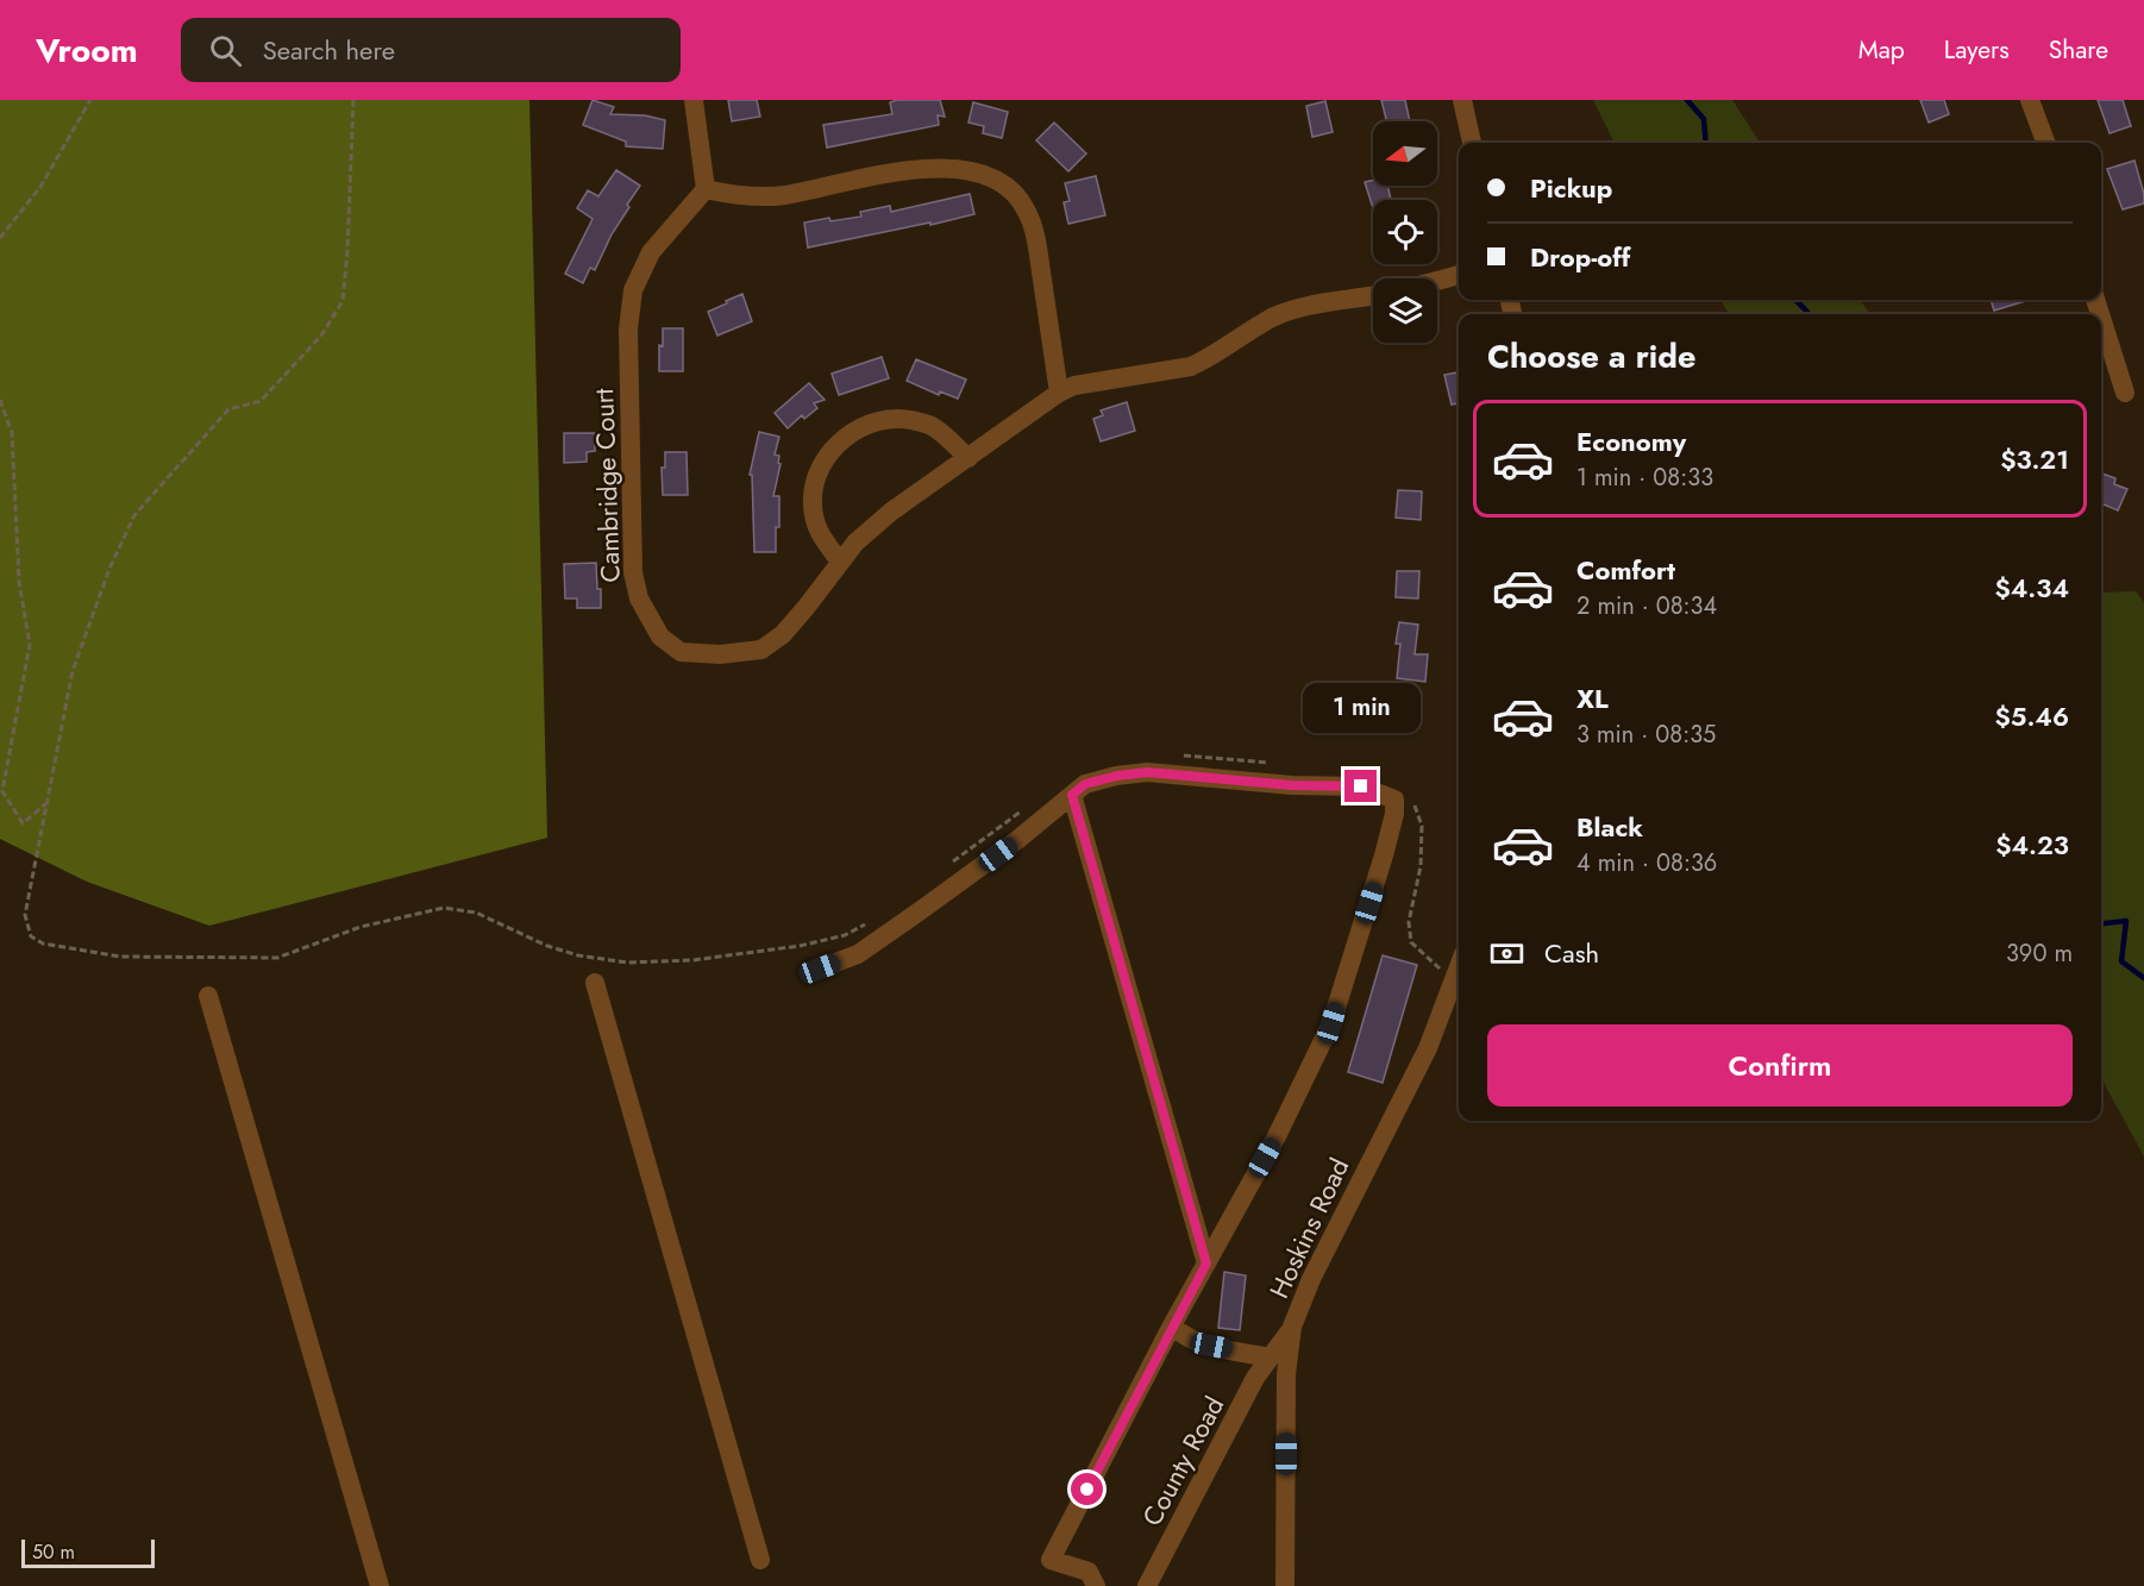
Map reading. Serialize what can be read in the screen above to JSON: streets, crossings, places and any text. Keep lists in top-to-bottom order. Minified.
{"streets":{"street":["Cambridge Court","Hoskins Road","County Road"]},"crossings":[["Hoskins Road","County Road"]],"scale_bar":"50 m","north":"left","page":{"header":"Vroom","search":"Search here","nav":["Map","Layers","Share"],"banner":["Pickup","Drop-off"],"heading":"Choose a ride","list":[{"name":"Economy","note":"1 min · 08:33","value":"$3.21"},{"name":"Comfort","note":"2 min · 08:34","value":"$4.34"},{"name":"XL","note":"3 min · 08:35","value":"$5.46"},{"name":"Black","note":"4 min · 08:36","value":"$4.23"}],"bubble":"1 min","pay":["Cash","390 m"],"buttons":"Confirm","scale":"50 m"}}
